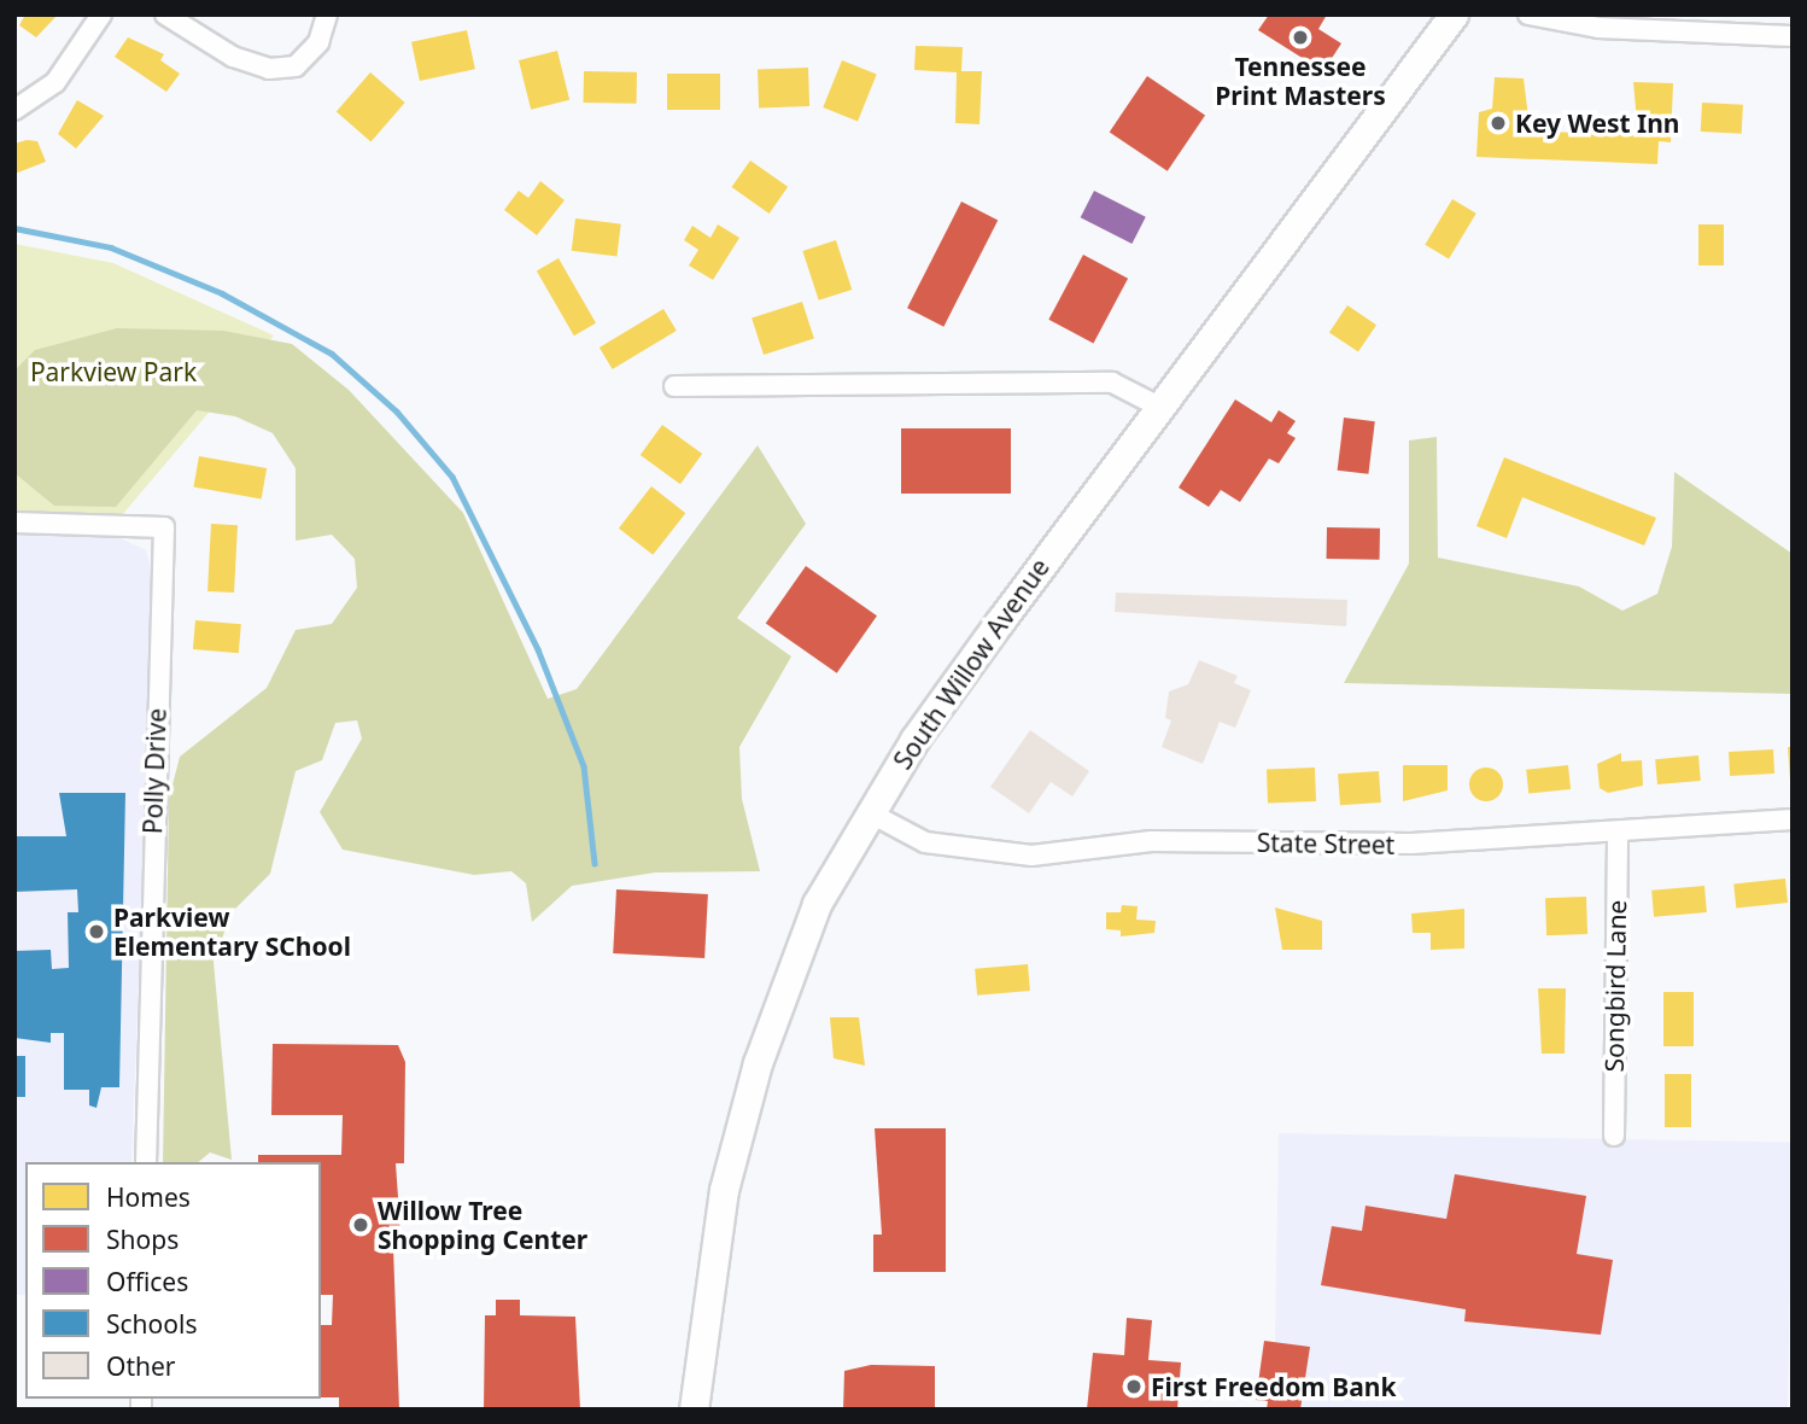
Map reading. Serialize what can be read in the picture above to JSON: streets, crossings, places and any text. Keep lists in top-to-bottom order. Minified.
{"streets":{"main road":["South Willow Avenue"],"street":["Polly Drive","State Street","Songbird Lane"]},"crossings":[["South Willow Avenue","State Street"],["State Street","Songbird Lane"]],"parks":["Parkview Park"],"places":["Tennessee Print Masters","Key West Inn","Parkview Elementary SChool","Willow Tree Shopping Center","First Freedom Bank"],"legend":["Homes","Shops","Offices","Schools","Other"]}
